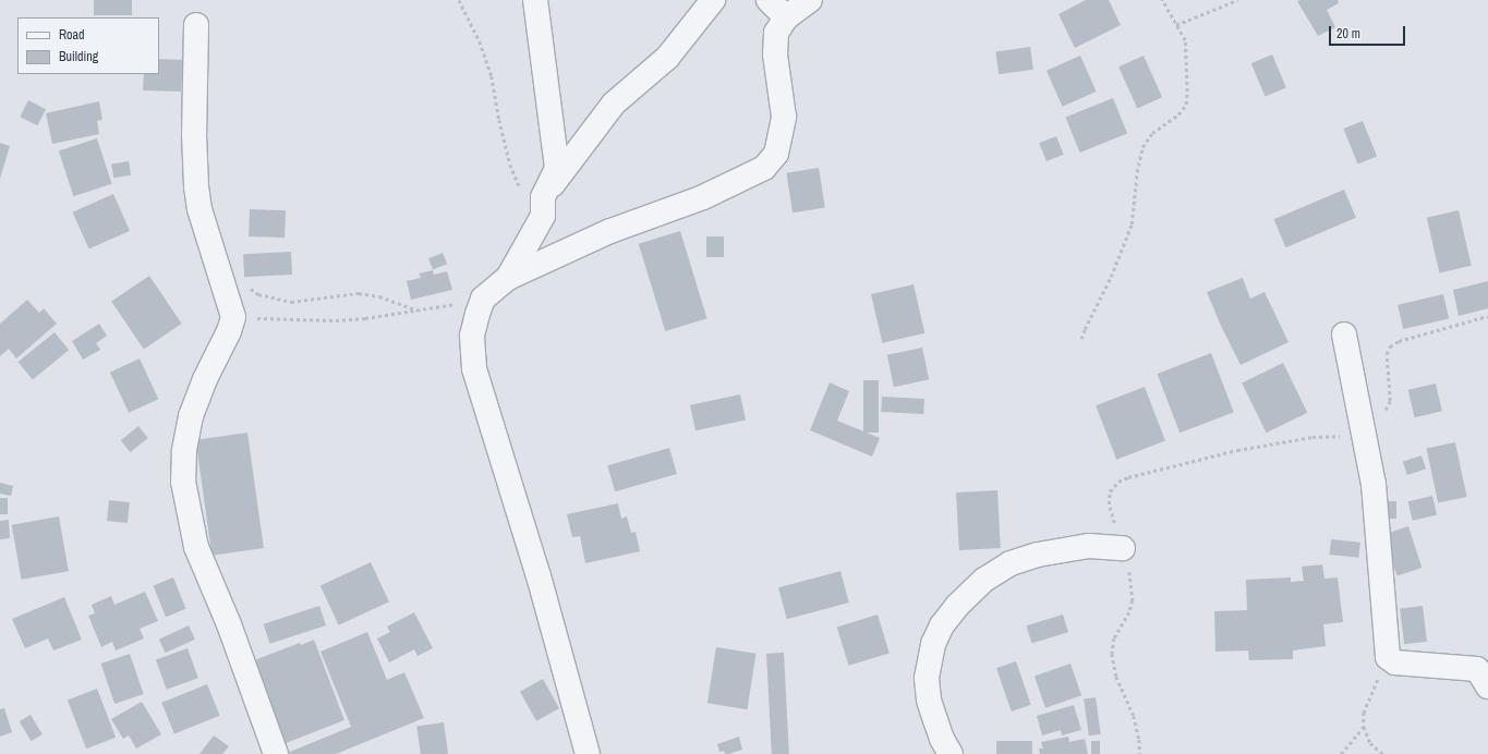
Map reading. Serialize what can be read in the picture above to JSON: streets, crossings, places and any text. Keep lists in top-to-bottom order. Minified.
{"legend":["Road","Building"],"scale_bar":"20 m"}
